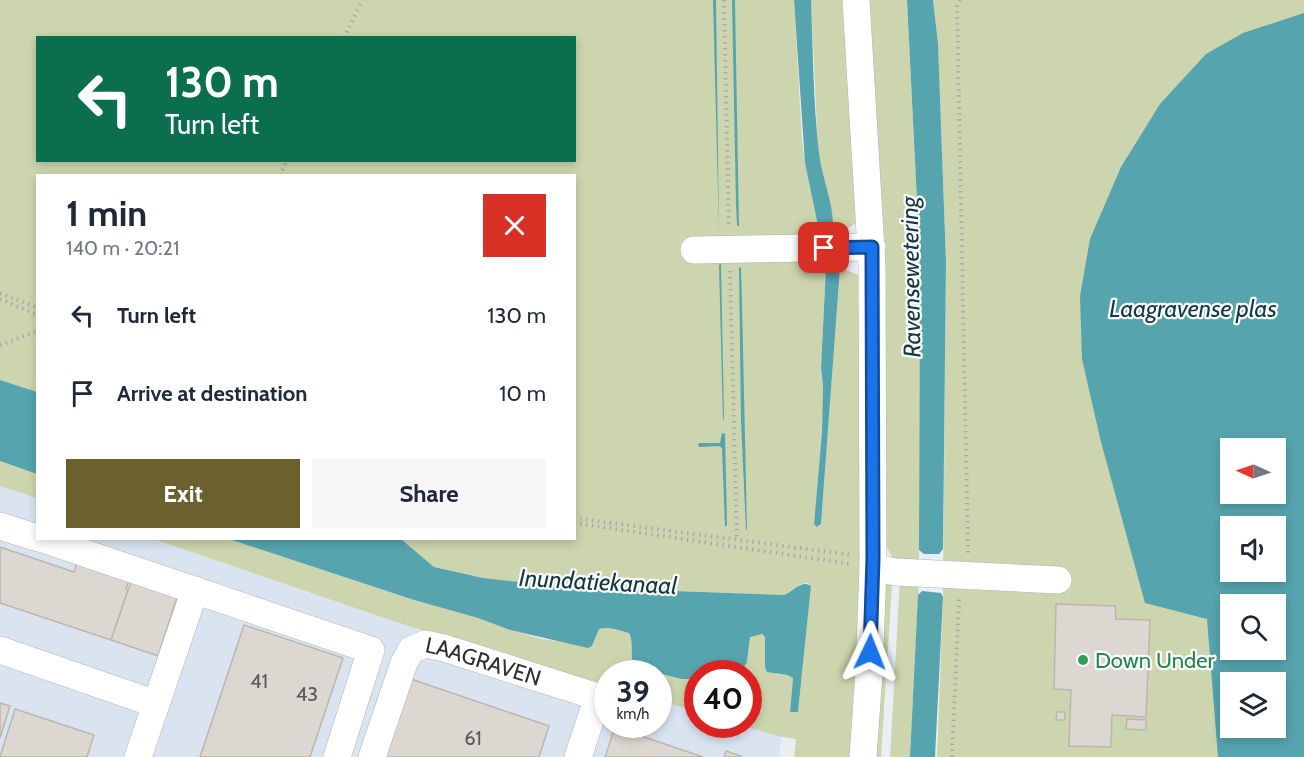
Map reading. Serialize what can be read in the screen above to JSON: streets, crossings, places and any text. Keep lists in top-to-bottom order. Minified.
{"streets":{"street":["LAAGRAVEN"]},"water":["Ravensewetering","Laagravense plas","Inundatiekanaal"],"places":["Down Under"],"house_numbers":["41","43","61"],"north":"left","page":{"turn":["130 m","Turn left"],"heading":["1 min","140 m · 20:21"],"list":[{"name":"Turn left","value":"130 m"},{"name":"Arrive at destination","value":"10 m"}],"buttons":["Exit","Share"],"speed":"39 km/h","limit":"40"}}
